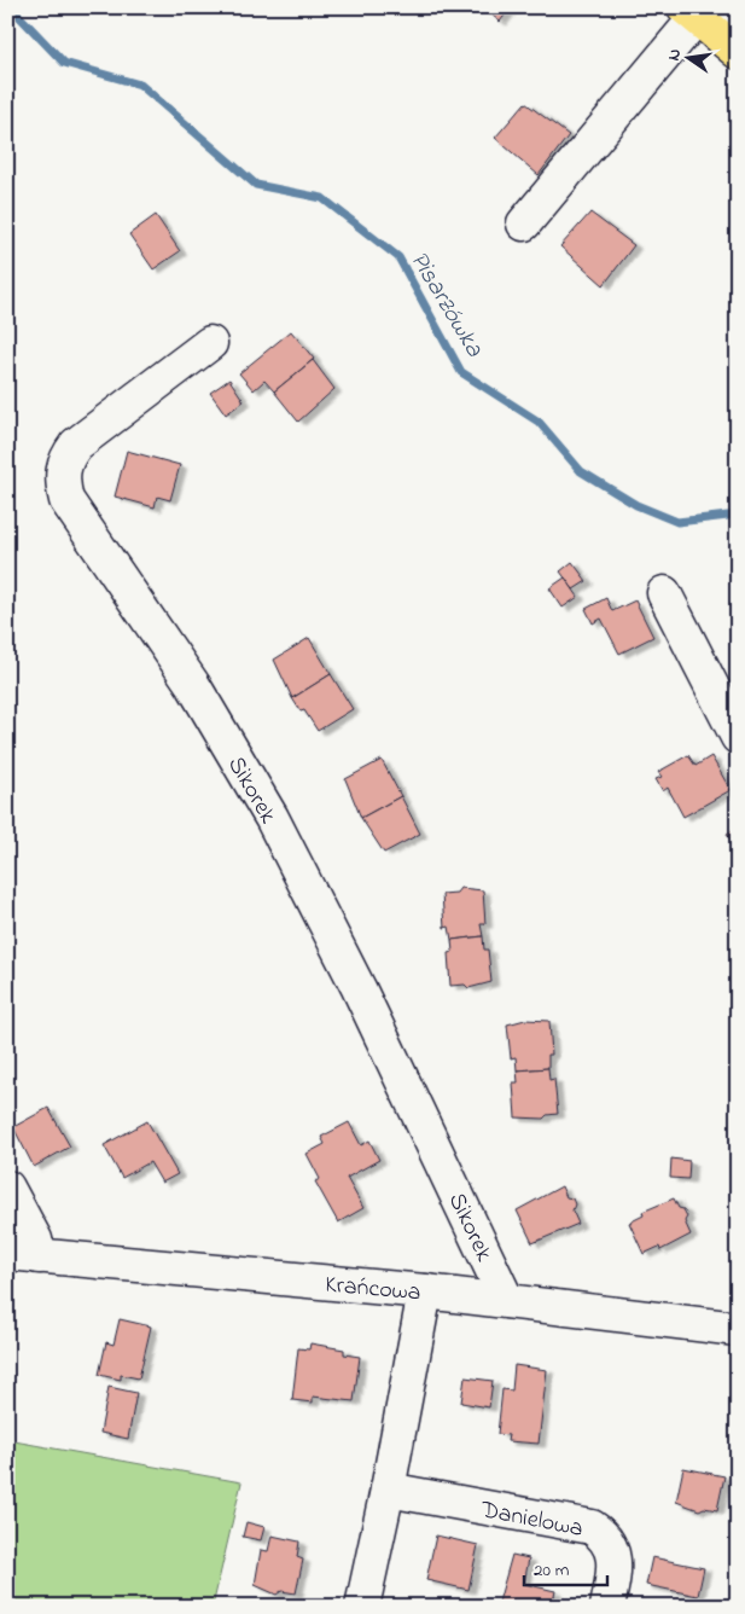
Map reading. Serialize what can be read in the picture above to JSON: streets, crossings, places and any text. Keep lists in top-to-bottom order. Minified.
{"streets":{"street":["Sikorek","Krańcowa","Danielowa"]},"crossings":[["Sikorek","Krańcowa"]],"water":["Pisarzówka"],"scale_bar":"20 m","north":"left"}
